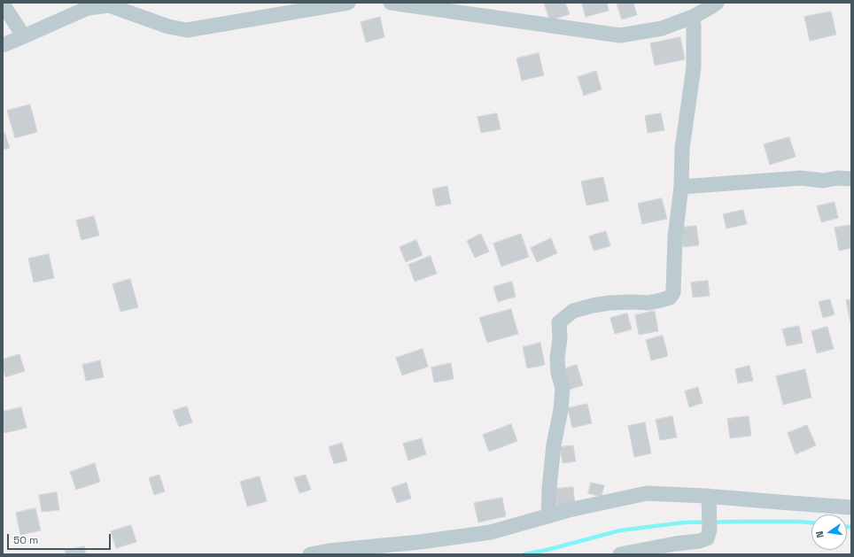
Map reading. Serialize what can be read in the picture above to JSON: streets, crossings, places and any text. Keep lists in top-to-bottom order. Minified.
{"scale_bar":"50 m","north":"left"}
